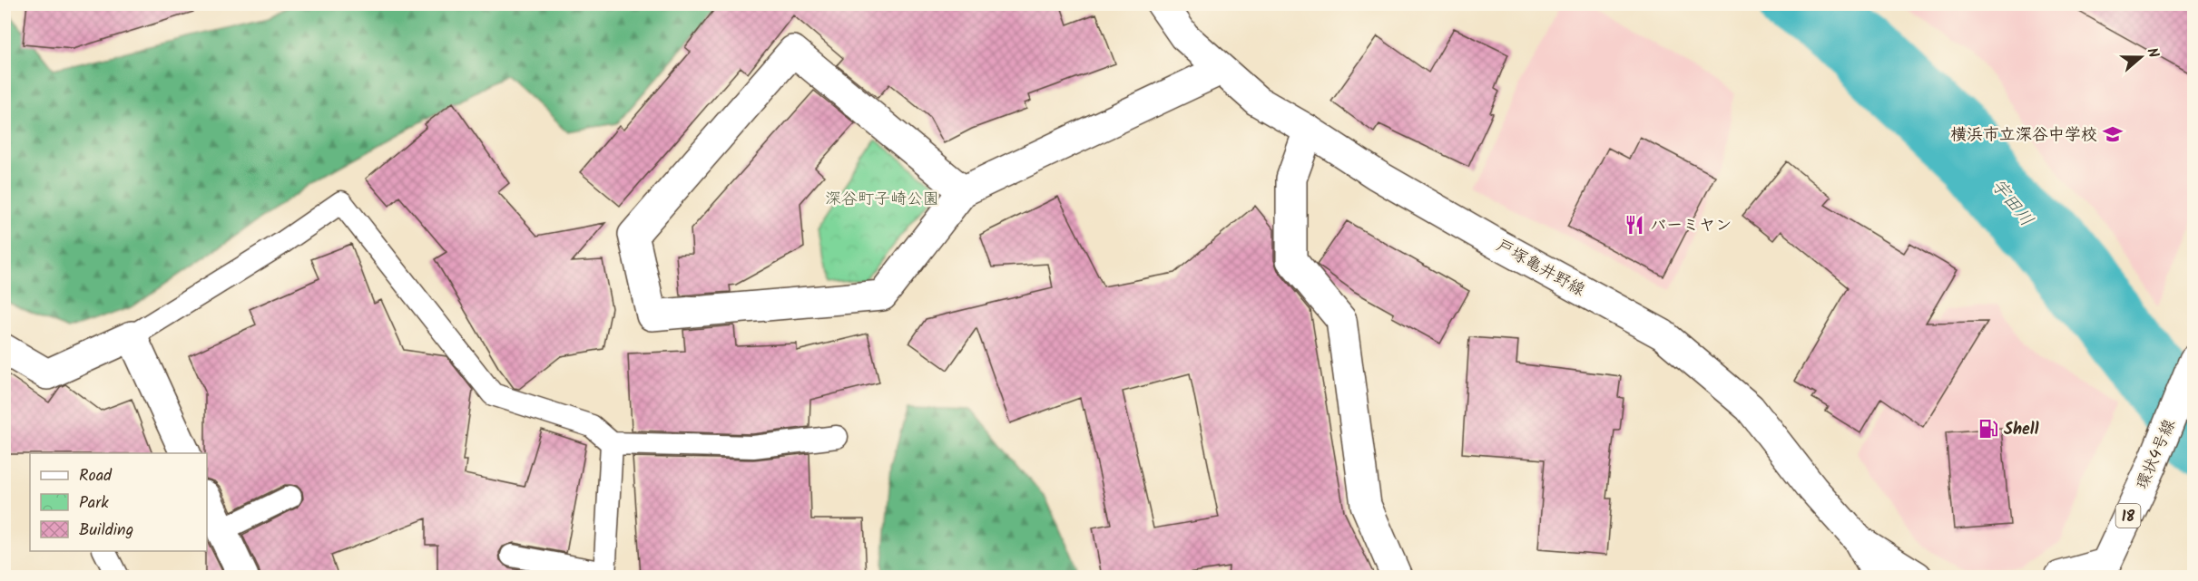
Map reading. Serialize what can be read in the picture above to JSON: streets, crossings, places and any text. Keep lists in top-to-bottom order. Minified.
{"streets":{"street":["戸塚亀井野線","環状4号線","18"]},"water":["宇田川"],"parks":["深谷町子崎公園"],"places":{"school or university":["横浜市立深谷中学校"],"restaurant":["バーミヤン"],"fuel station":["Shell"]},"legend":["Road","Park","Building"],"north":"right"}
